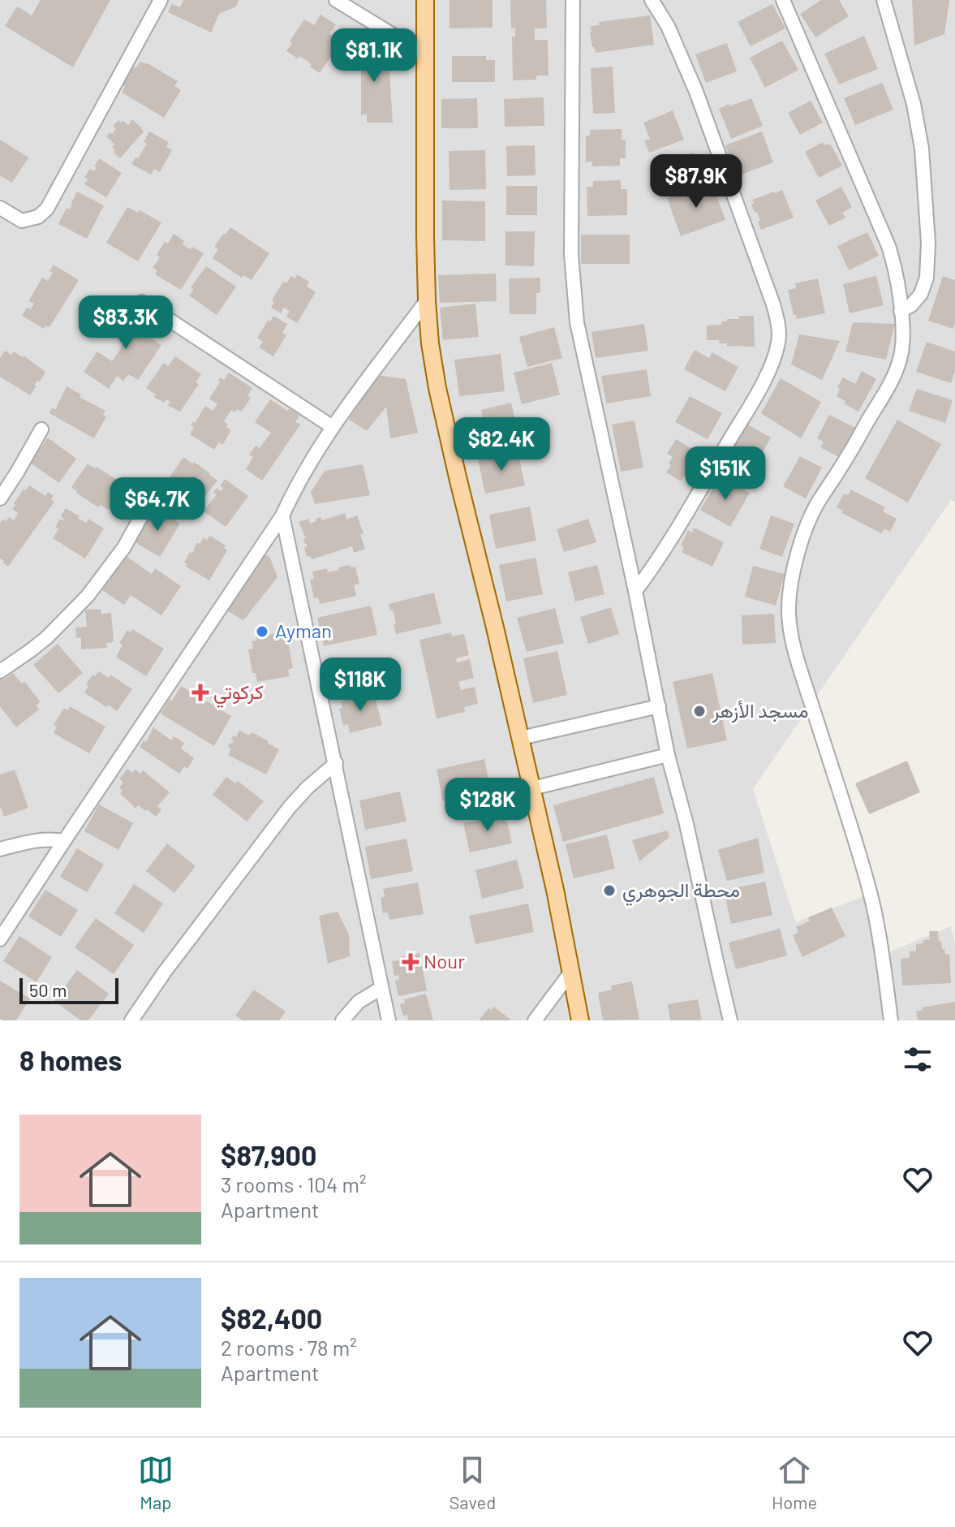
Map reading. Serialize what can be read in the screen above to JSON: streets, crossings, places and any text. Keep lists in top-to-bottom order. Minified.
{"places":{"other":["Ayman","مسجد الأزهر","محطة الجوهري"],"health":["كركوتي","Nour"]},"scale_bar":"50 m","page":{"price":["$81.1K","$87.9K","$83.3K","$82.4K","$151K","$64.7K","$118K","$128K"],"scale":"50 m","heading":"8 homes","list":[{"name":"$87,900","note":"3 rooms · 104 m² · Apartment"},{"name":"$82,400","note":"2 rooms · 78 m² · Apartment"}],"tabs":["Map","Saved","Home"]}}
